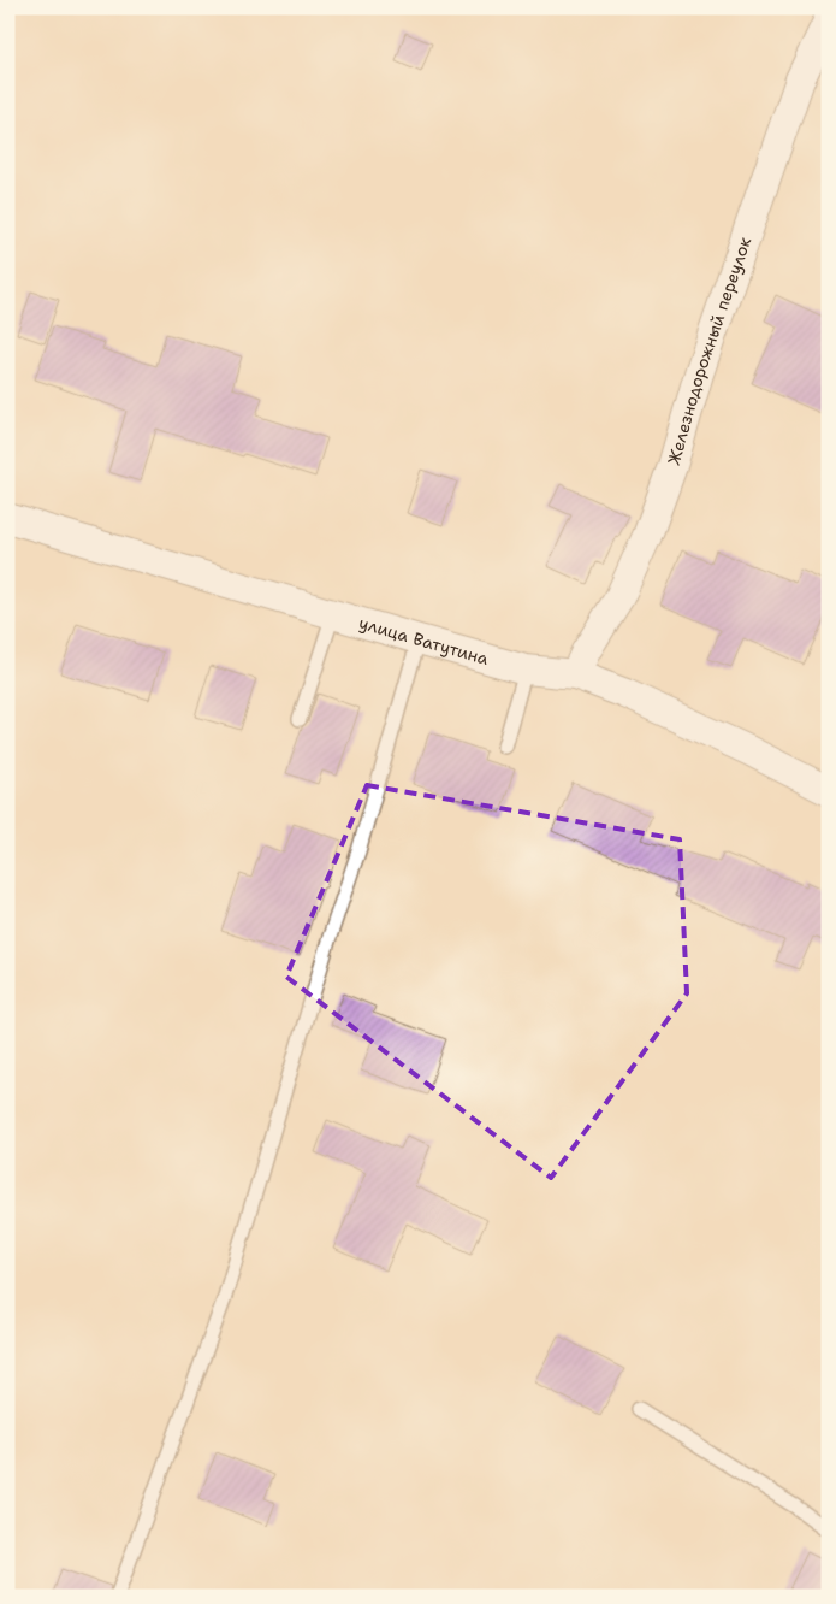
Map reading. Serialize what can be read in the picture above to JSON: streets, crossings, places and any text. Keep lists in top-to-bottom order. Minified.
{"streets":{"street":["Железнодорожный переулок","улица Ватутина"]},"crossings":[["Железнодорожный переулок","улица Ватутина"]]}
